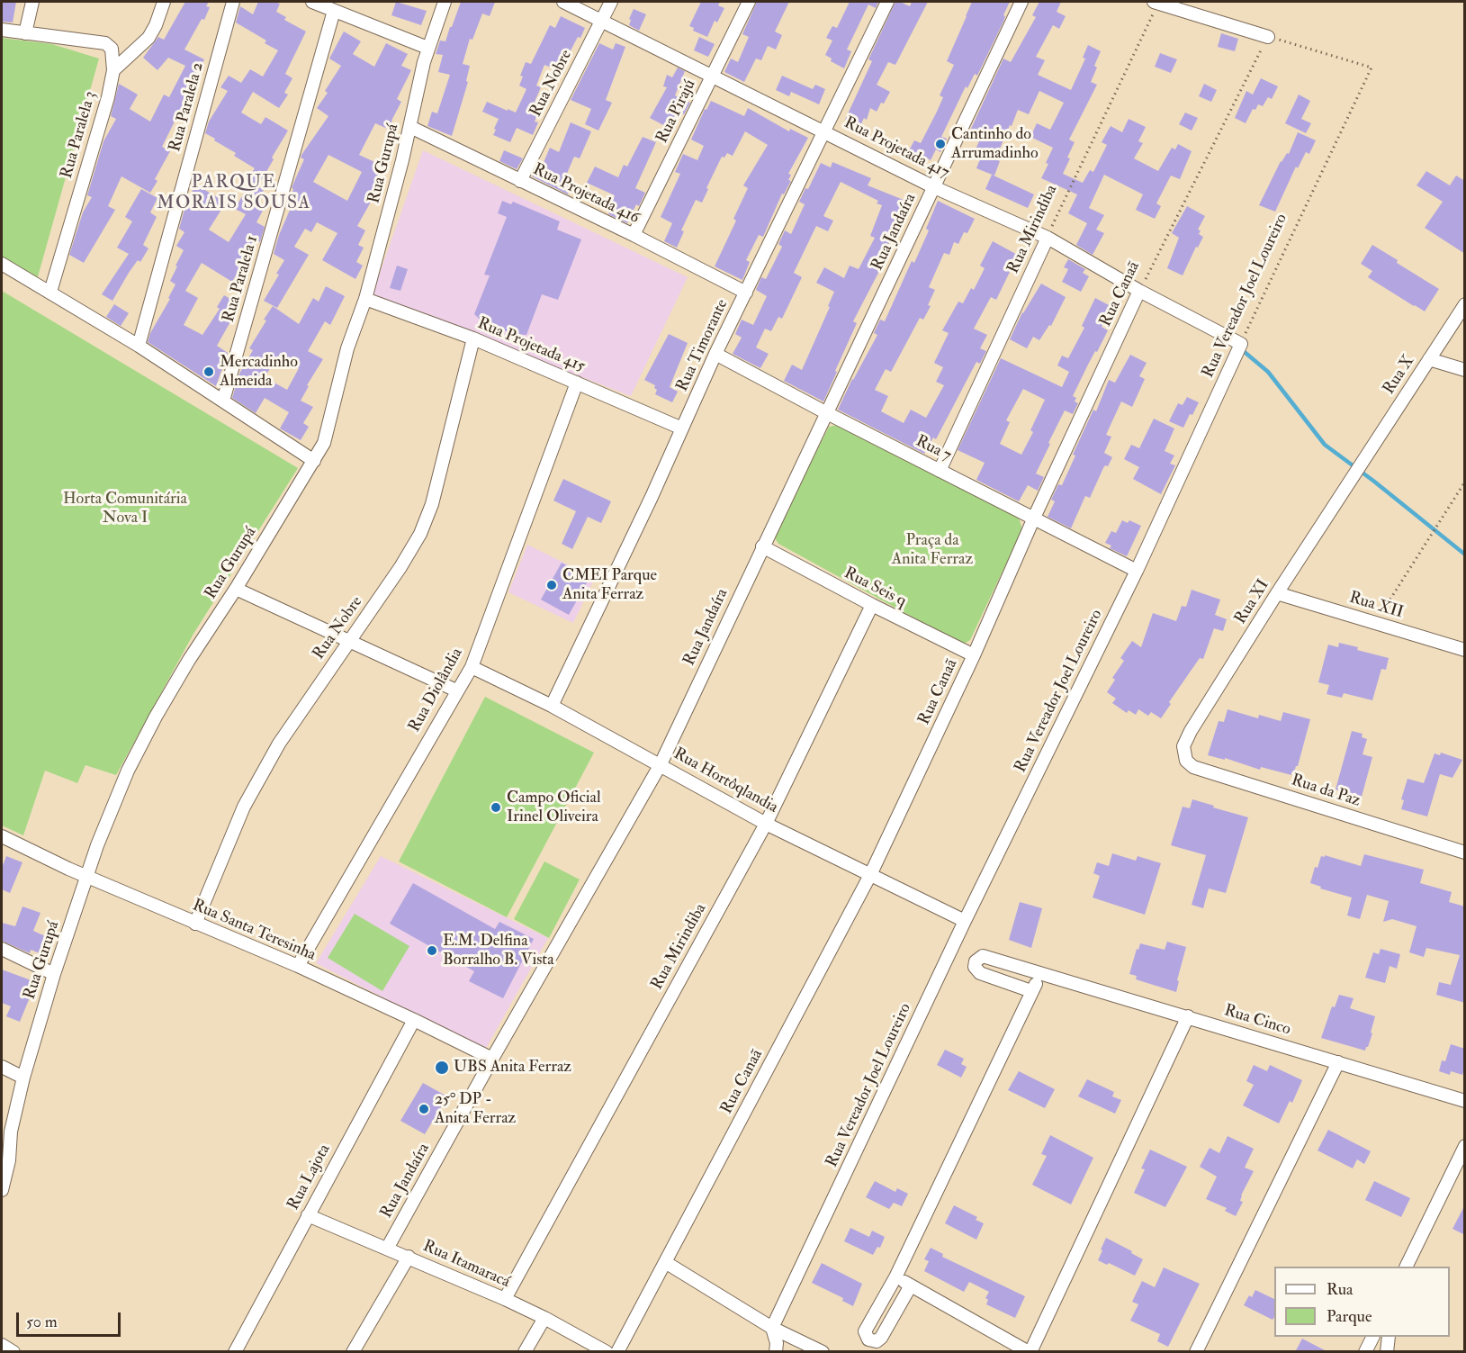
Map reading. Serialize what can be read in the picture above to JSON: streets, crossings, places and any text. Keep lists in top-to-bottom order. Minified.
{"streets":{"street":["Rua Nobre","Rua Paralela 2","Rua Pirajú","Rua Paralela 3","Rua Projetada 417","Rua Gurupá","Rua Projetada 416","Rua Mirindiba","Rua Jandaíra","Rua Paralela 1","Rua Canaã","Rua Vereador Joel Loureiro","Rua Projetada 415","Rua Timorante","Rua X","Rua 7","Rua Seis q","Rua XI","Rua XII","Rua Diolândia","Rua Hortôqlandia","Rua da Paz","Rua Santa Teresinha","Rua Cinco","Rua Lajota","Rua Itamaracá"]},"crossings":[["Rua Nobre","Rua Projetada 417"],["Rua Nobre","Rua Projetada 416"],["Rua Nobre","Rua Projetada 415"],["Rua Nobre","Rua Santa Teresinha"],["Rua Pirajú","Rua Projetada 417"],["Rua Pirajú","Rua Projetada 416"],["Rua Projetada 417","Rua Mirindiba"],["Rua Projetada 417","Rua Jandaíra"],["Rua Projetada 417","Rua Canaã"],["Rua Projetada 417","Rua Vereador Joel Loureiro"],["Rua Projetada 417","Rua Timorante"],["Rua Gurupá","Rua Projetada 416"],["Rua Gurupá","Rua Projetada 415"],["Rua Gurupá","Rua Santa Teresinha"],["Rua Projetada 416","Rua Timorante"],["Rua Mirindiba","Rua 7"],["Rua Mirindiba","Rua Seis q"],["Rua Mirindiba","Rua Hortôqlandia"],["Rua Mirindiba","Rua Itamaracá"],["Rua Jandaíra","Rua 7"],["Rua Jandaíra","Rua Seis q"],["Rua Jandaíra","Rua Hortôqlandia"],["Rua Jandaíra","Rua Santa Teresinha"],["Rua Jandaíra","Rua Itamaracá"],["Rua Canaã","Rua Vereador Joel Loureiro"],["Rua Canaã","Rua 7"],["Rua Canaã","Rua Seis q"],["Rua Canaã","Rua Hortôqlandia"],["Rua Vereador Joel Loureiro","Rua 7"],["Rua Vereador Joel Loureiro","Rua Hortôqlandia"],["Rua Projetada 415","Rua Timorante"],["Rua Projetada 415","Rua Diolândia"],["Rua Timorante","Rua 7"],["Rua Timorante","Rua Hortôqlandia"],["Rua X","Rua XI"],["Rua XI","Rua XII"],["Rua XI","Rua da Paz"],["Rua Diolândia","Rua Hortôqlandia"],["Rua Diolândia","Rua Santa Teresinha"],["Rua Santa Teresinha","Rua Lajota"],["Rua Lajota","Rua Itamaracá"]],"districts":["PARQUE MORAIS SOUSA"],"parks":["Horta Comunitária Nova I","Praça da Anita Ferraz"],"places":["Cantinho do Arrumadinho","Mercadinho Almeida","CMEI Parque Anita Ferraz","Campo Oficial Irinel Oliveira","E.M. Delfina Borralho B. Vista","UBS Anita Ferraz","25° DP - Anita Ferraz"],"legend":["Rua","Parque"],"scale_bar":"50 m"}
